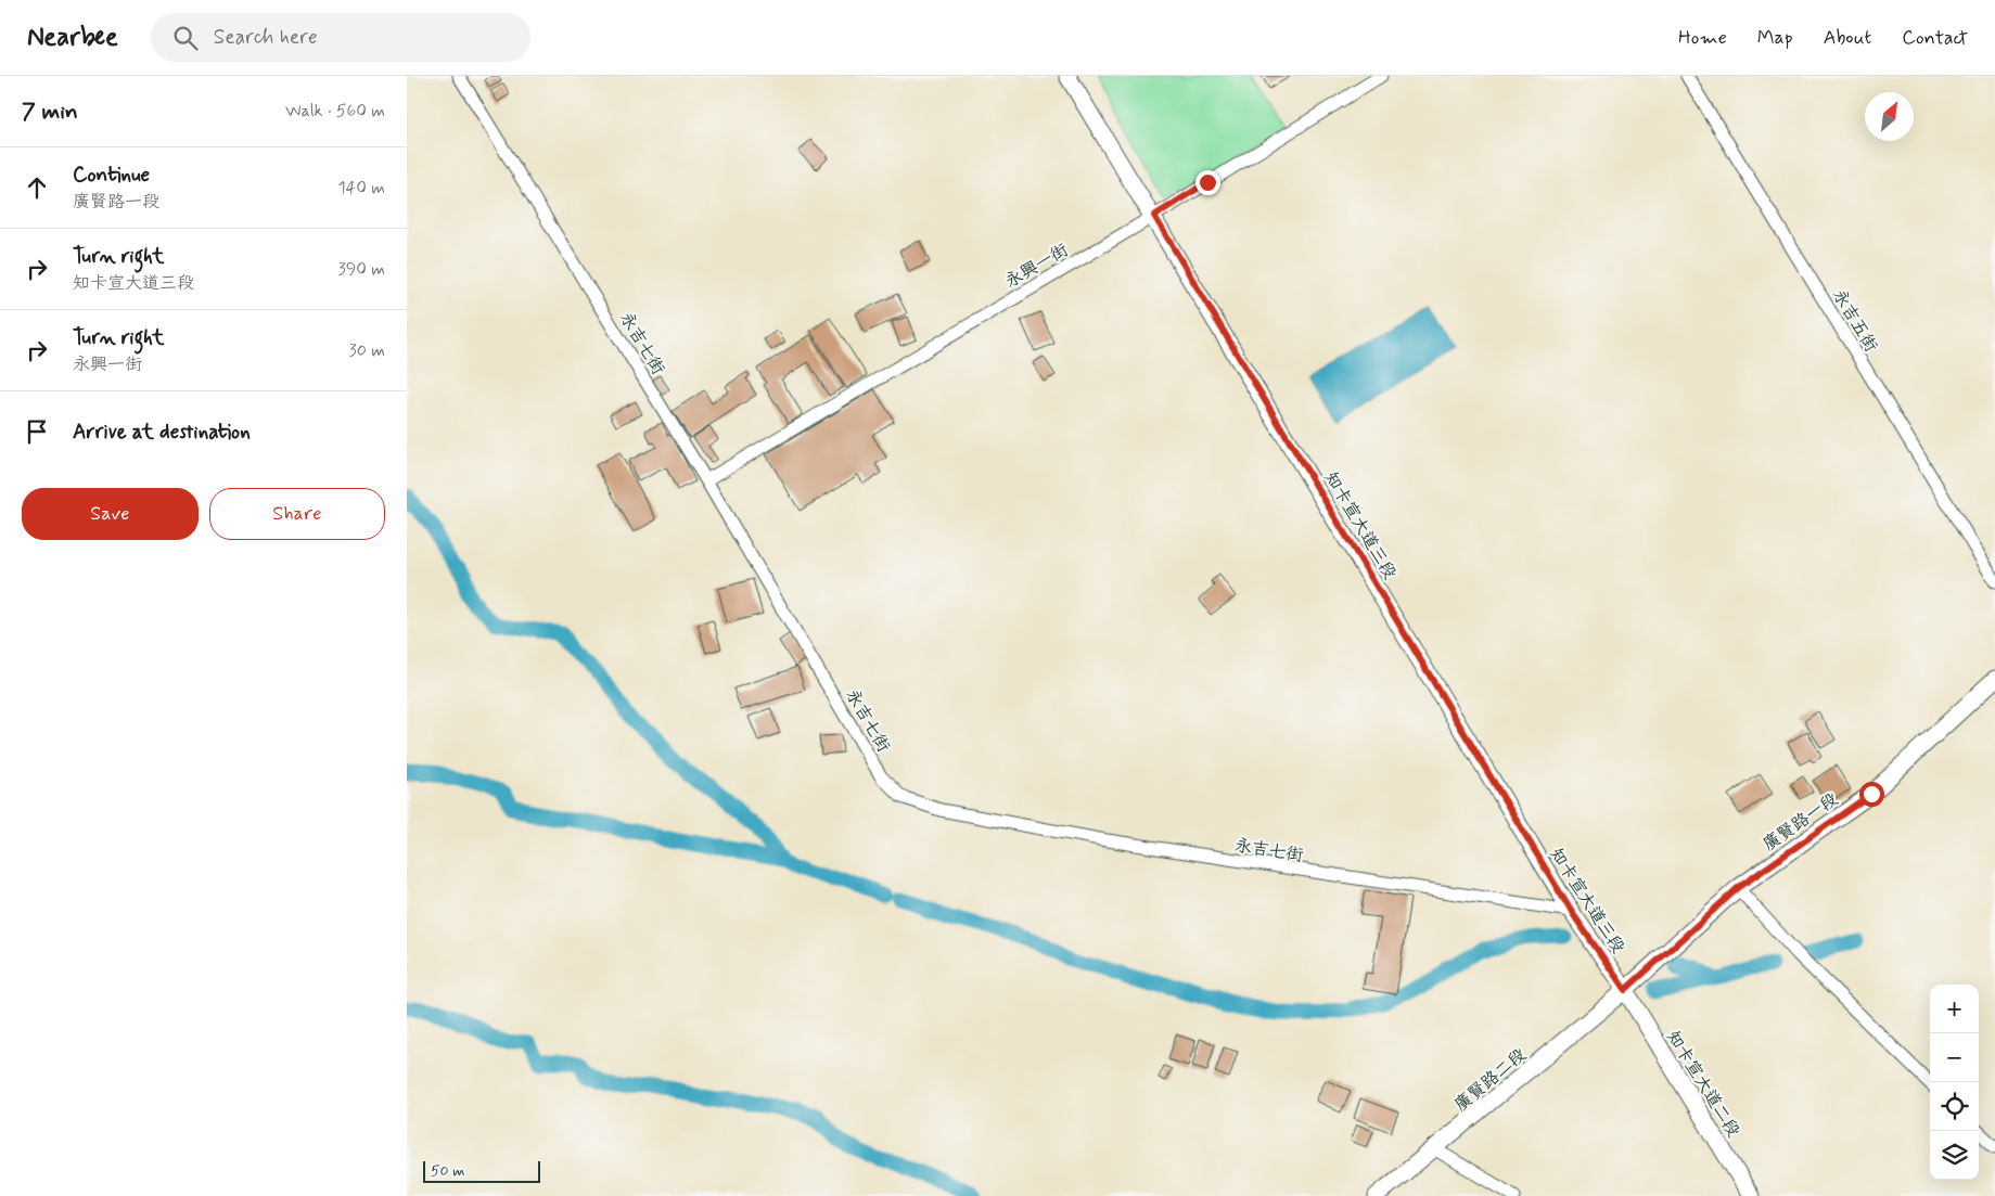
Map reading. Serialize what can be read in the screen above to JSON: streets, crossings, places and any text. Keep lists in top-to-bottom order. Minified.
{"streets":{"street":["永興一街","永吉五街","永吉七街","知卡宣大道三段","廣賢路一段","廣賢路二段","知卡宣大道二段"]},"crossings":[["永興一街","永吉七街"],["永興一街","知卡宣大道三段"],["永吉七街","知卡宣大道三段"],["知卡宣大道三段","廣賢路一段"],["知卡宣大道三段","廣賢路二段"],["知卡宣大道三段","知卡宣大道二段"],["廣賢路一段","廣賢路二段"],["廣賢路一段","知卡宣大道二段"],["廣賢路二段","知卡宣大道二段"]],"scale_bar":"50 m","north":"top right","page":{"header":"Nearbee","search":"Search here","nav":["Home","Map","About","Contact"],"heading":["7 min","Walk · 560 m"],"list":[["Continue","廣賢路一段","140 m"],["Turn right","知卡宣大道三段","390 m"],["Turn right","永興一街","30 m"],"Arrive at destination"],"buttons":["Save","Share"],"map_buttons":["+","−"],"scale":"50 m"}}
